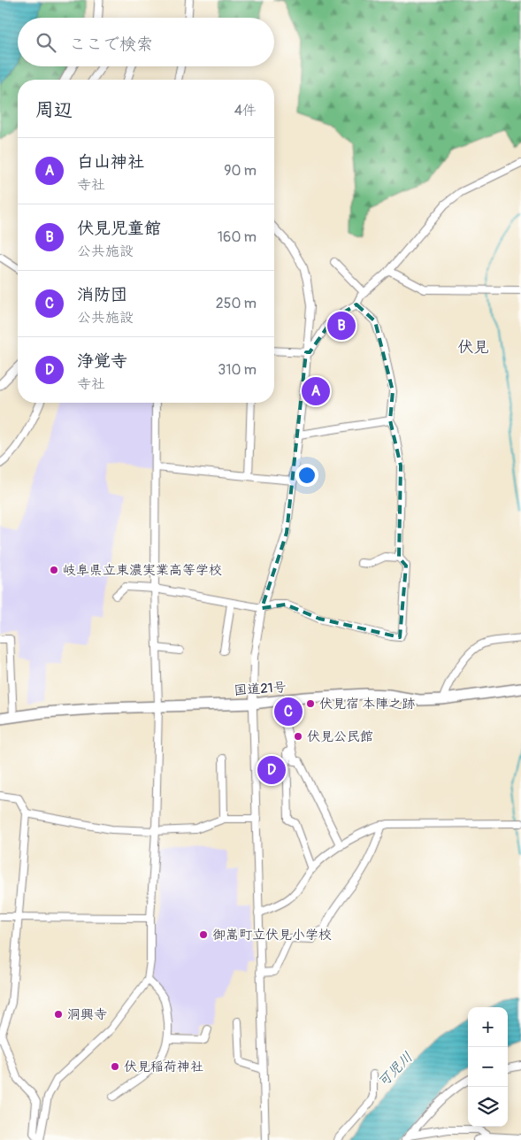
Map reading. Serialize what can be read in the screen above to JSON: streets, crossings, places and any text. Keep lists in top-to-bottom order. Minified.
{"streets":{"highway":["国道21号"]},"districts":["伏見"],"water":["可児川"],"places":["岐阜県立東濃実業高等学校","伏見宿 本陣之跡","伏見公民館","御嵩町立伏見小学校","洞興寺","伏見稲荷神社"],"page":{"search":"ここで検索","heading":["周辺","4件"],"list":[{"mark":"A","name":"白山神社","note":"寺社","value":"90 m"},{"mark":"B","name":"伏見児童館","note":"公共施設","value":"160 m"},{"mark":"C","name":"消防団","note":"公共施設","value":"250 m"},{"mark":"D","name":"浄覚寺","note":"寺社","value":"310 m"}],"pins":["B","A","C","D"],"map_buttons":["+","−"]}}
